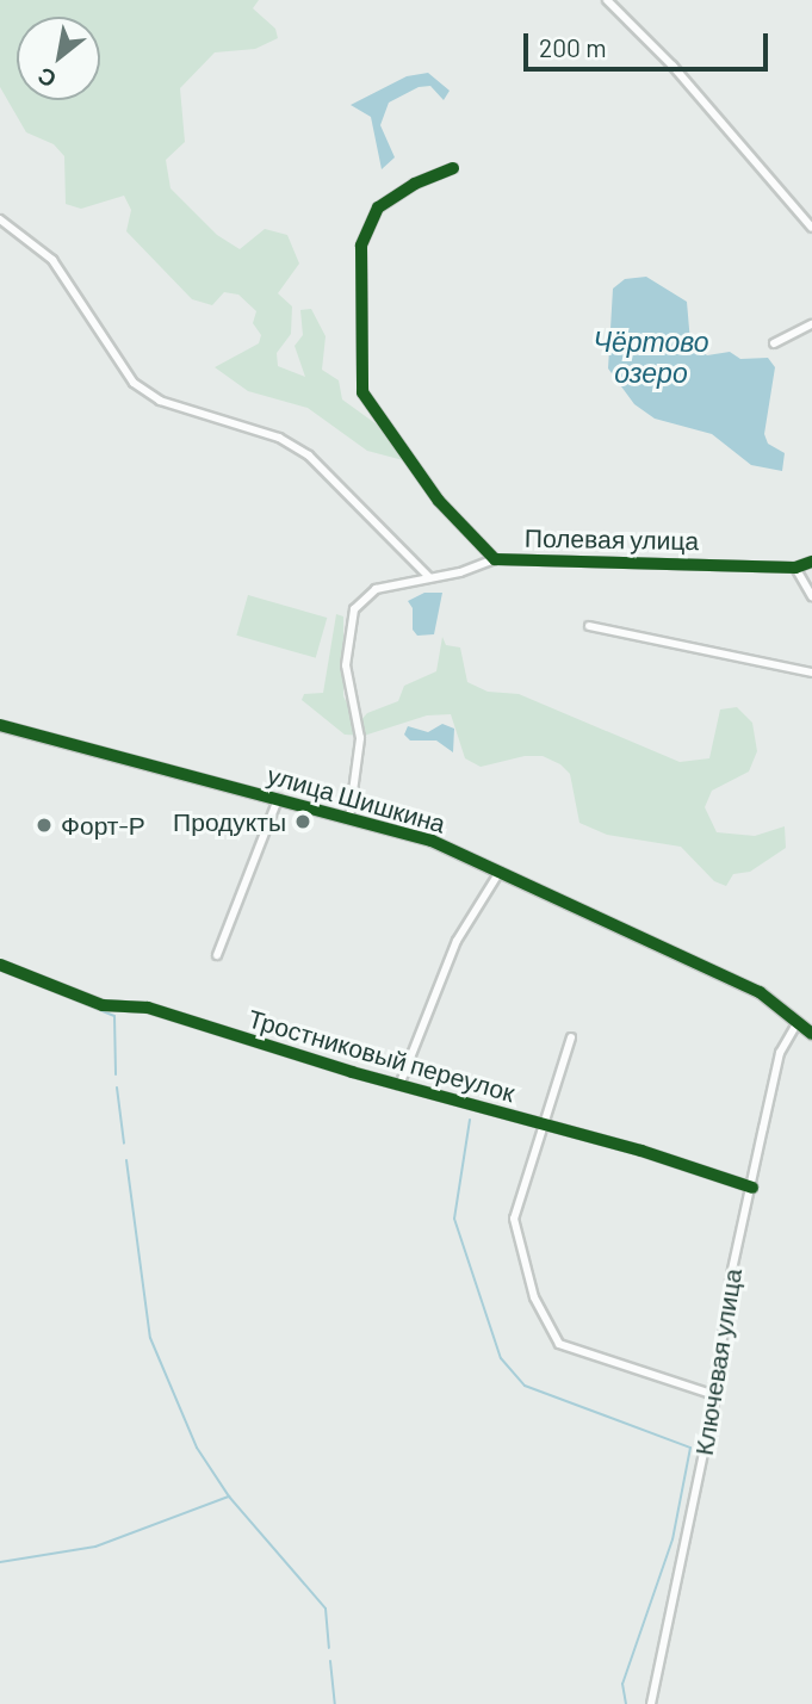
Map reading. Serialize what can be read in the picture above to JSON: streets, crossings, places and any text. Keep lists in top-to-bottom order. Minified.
{"streets":{"street":["Полевая улица","улица Шишкина","Тростниковый переулок","Ключевая улица"]},"crossings":[["улица Шишкина","Ключевая улица"],["Тростниковый переулок","Ключевая улица"]],"water":["Чёртово озеро"],"places":["Продукты","Форт-Р"],"scale_bar":"200 m","north":"bottom left"}
